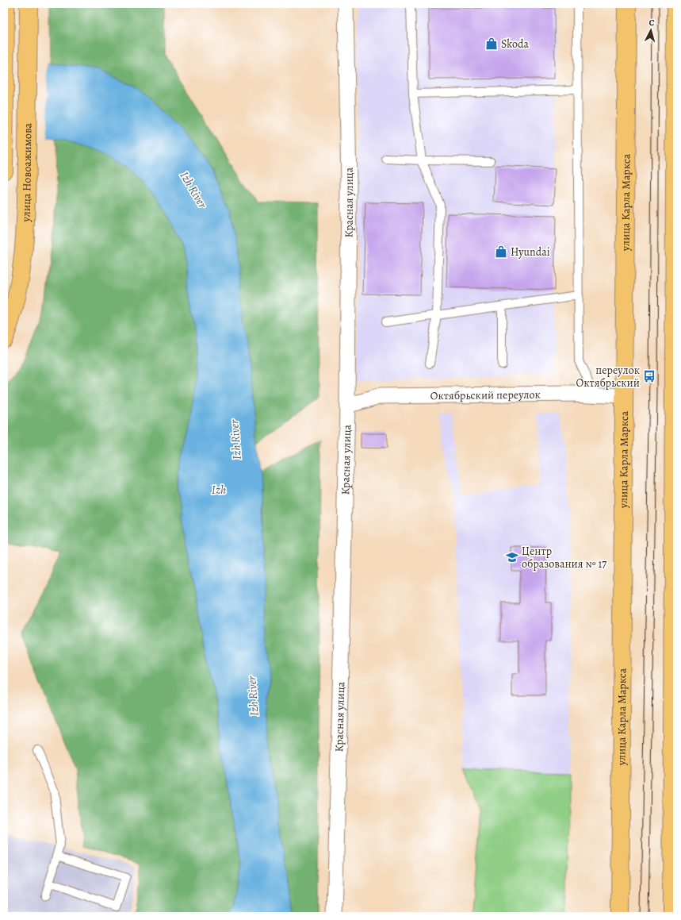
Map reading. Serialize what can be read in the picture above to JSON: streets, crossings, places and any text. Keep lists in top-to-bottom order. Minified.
{"streets":{"main road":["улица Новоажимова","улица Карла Маркса"],"street":["Красная улица","Октябрьский переулок"]},"crossings":[["Красная улица","Октябрьский переулок"],["улица Карла Маркса","Октябрьский переулок"]],"water":["Izh River","Izh"],"places":{"shop":["Skoda","Hyundai"],"bus stop":["переулок Октябрьский"],"school or university":["Центр образования № 17"]},"north":"top"}
